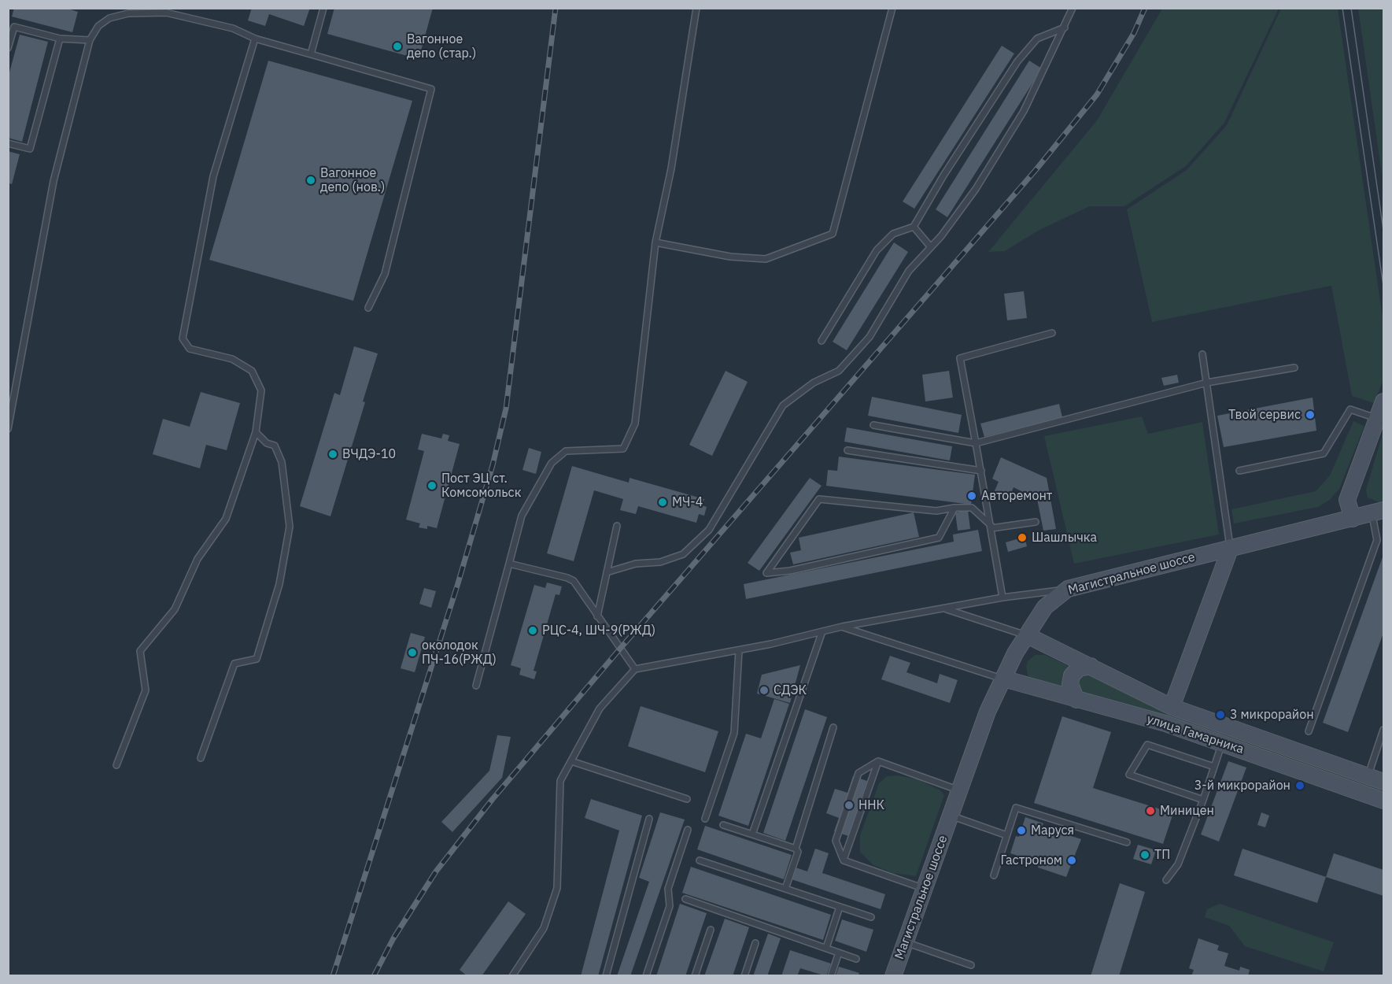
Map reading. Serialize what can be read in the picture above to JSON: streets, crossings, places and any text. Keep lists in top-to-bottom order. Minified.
{"streets":{"street":["Магистральное шоссе","улица Гамарника"]},"crossings":[["Магистральное шоссе","улица Гамарника"]],"places":["Вагонное депо (стар.)","Вагонное депо (нов.)","Твой сервис","ВЧДЭ-10","Пост ЭЦ ст. Комсомольск","Авторемонт","МЧ-4","Шашлычка","РЦС-4, ШЧ-9(РЖД)","околодок ПЧ-16(РЖД)","СДЭК","3 микрорайон","3-й микрорайон","ННК","Миницен","Маруся","ТП","Гастроном"]}
